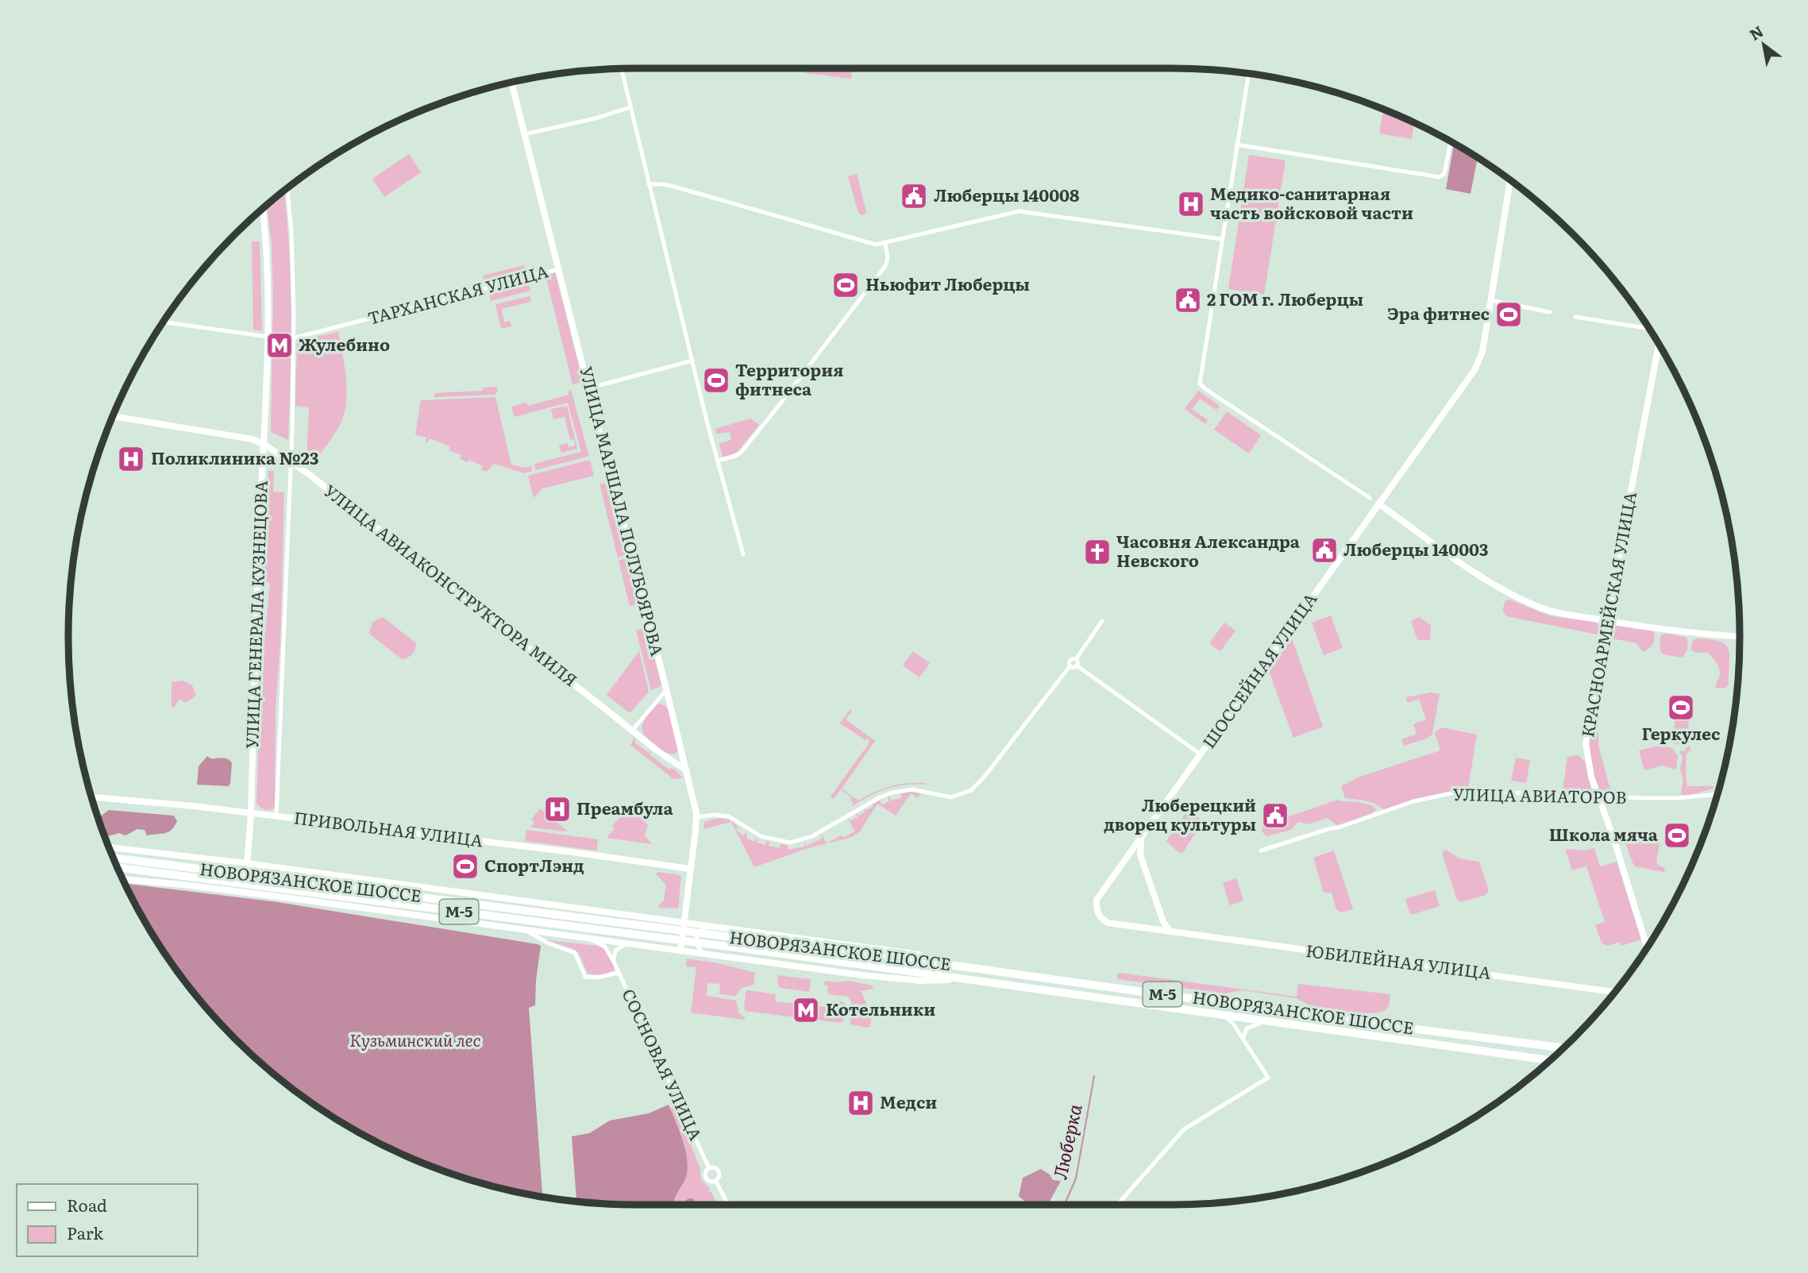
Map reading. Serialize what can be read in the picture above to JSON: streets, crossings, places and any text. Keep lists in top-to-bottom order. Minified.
{"streets":{"highway":["НОВОРЯЗАНСКОЕ ШОССЕ","М-5"],"street":["ТАРХАНСКАЯ УЛИЦА","УЛИЦА МАРШАЛА ПОЛУБОЯРОВА","УЛИЦА АВИАКОНСТРУКТОРА МИЛЯ","УЛИЦА ГЕНЕРАЛА КУЗНЕЦОВА","КРАСНОАРМЕЙСКАЯ УЛИЦА","ШОССЕЙНАЯ УЛИЦА","УЛИЦА АВИАТОРОВ","ПРИВОЛЬНАЯ УЛИЦА","ЮБИЛЕЙНАЯ УЛИЦА","СОСНОВАЯ УЛИЦА"]},"crossings":[["ТАРХАНСКАЯ УЛИЦА","УЛИЦА МАРШАЛА ПОЛУБОЯРОВА"],["УЛИЦА МАРШАЛА ПОЛУБОЯРОВА","УЛИЦА АВИАКОНСТРУКТОРА МИЛЯ"],["УЛИЦА МАРШАЛА ПОЛУБОЯРОВА","ПРИВОЛЬНАЯ УЛИЦА"],["УЛИЦА АВИАКОНСТРУКТОРА МИЛЯ","УЛИЦА ГЕНЕРАЛА КУЗНЕЦОВА"],["УЛИЦА ГЕНЕРАЛА КУЗНЕЦОВА","ПРИВОЛЬНАЯ УЛИЦА"],["КРАСНОАРМЕЙСКАЯ УЛИЦА","УЛИЦА АВИАТОРОВ"],["ШОССЕЙНАЯ УЛИЦА","ЮБИЛЕЙНАЯ УЛИЦА"]],"water":["Люберка"],"parks":["Кузьминский лес"],"places":{"public building":["Люберцы 140008","2 ГОМ г. Люберцы","Люберцы 140003","Люберецкий дворец культуры"],"hospital":["Медико-санитарная часть войсковой части","Поликлиника №23","Преамбула","Медси"],"sports":["Ньюфит Люберцы","Эра фитнес","Территория фитнеса","Геркулес","Школа мяча","СпортЛэнд"],"metro station":["Жулебино","Котельники"],"church":["Часовня Александра Невского"]},"legend":["Road","Park"],"north":"top left"}
